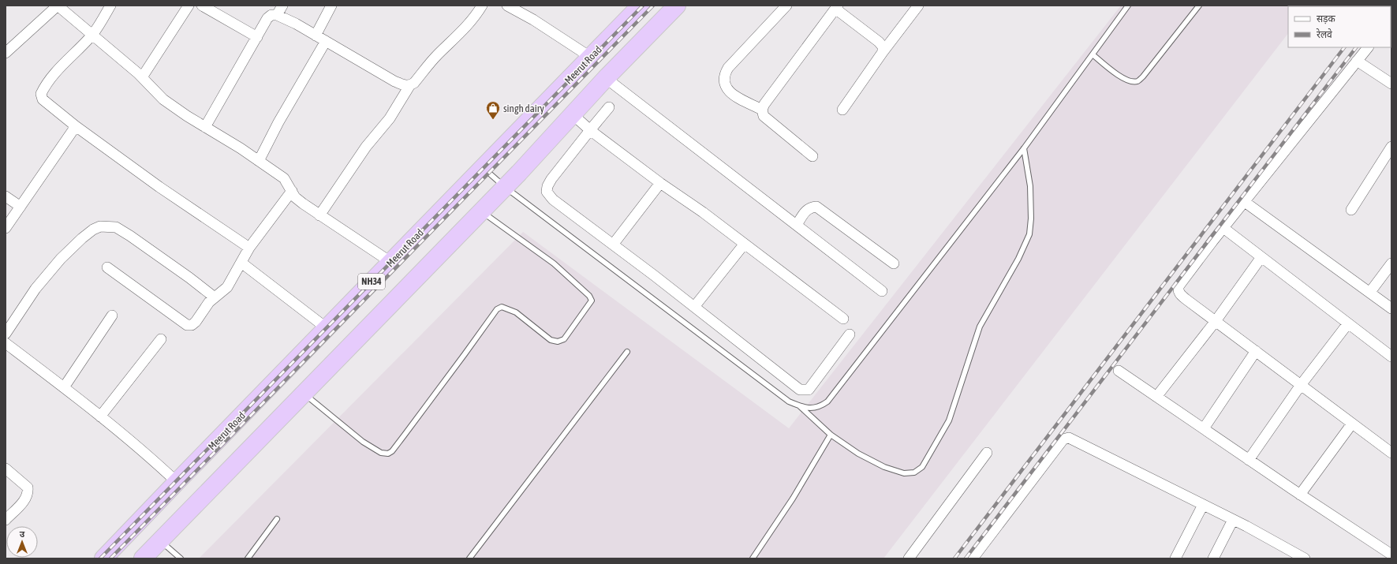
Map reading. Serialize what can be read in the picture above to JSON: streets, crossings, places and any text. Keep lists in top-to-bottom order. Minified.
{"streets":{"highway":["Meerut Road","NH34"]},"places":{"shop":["singh dairy"]},"legend":["सड़क","रेलवे"],"north":"top"}
